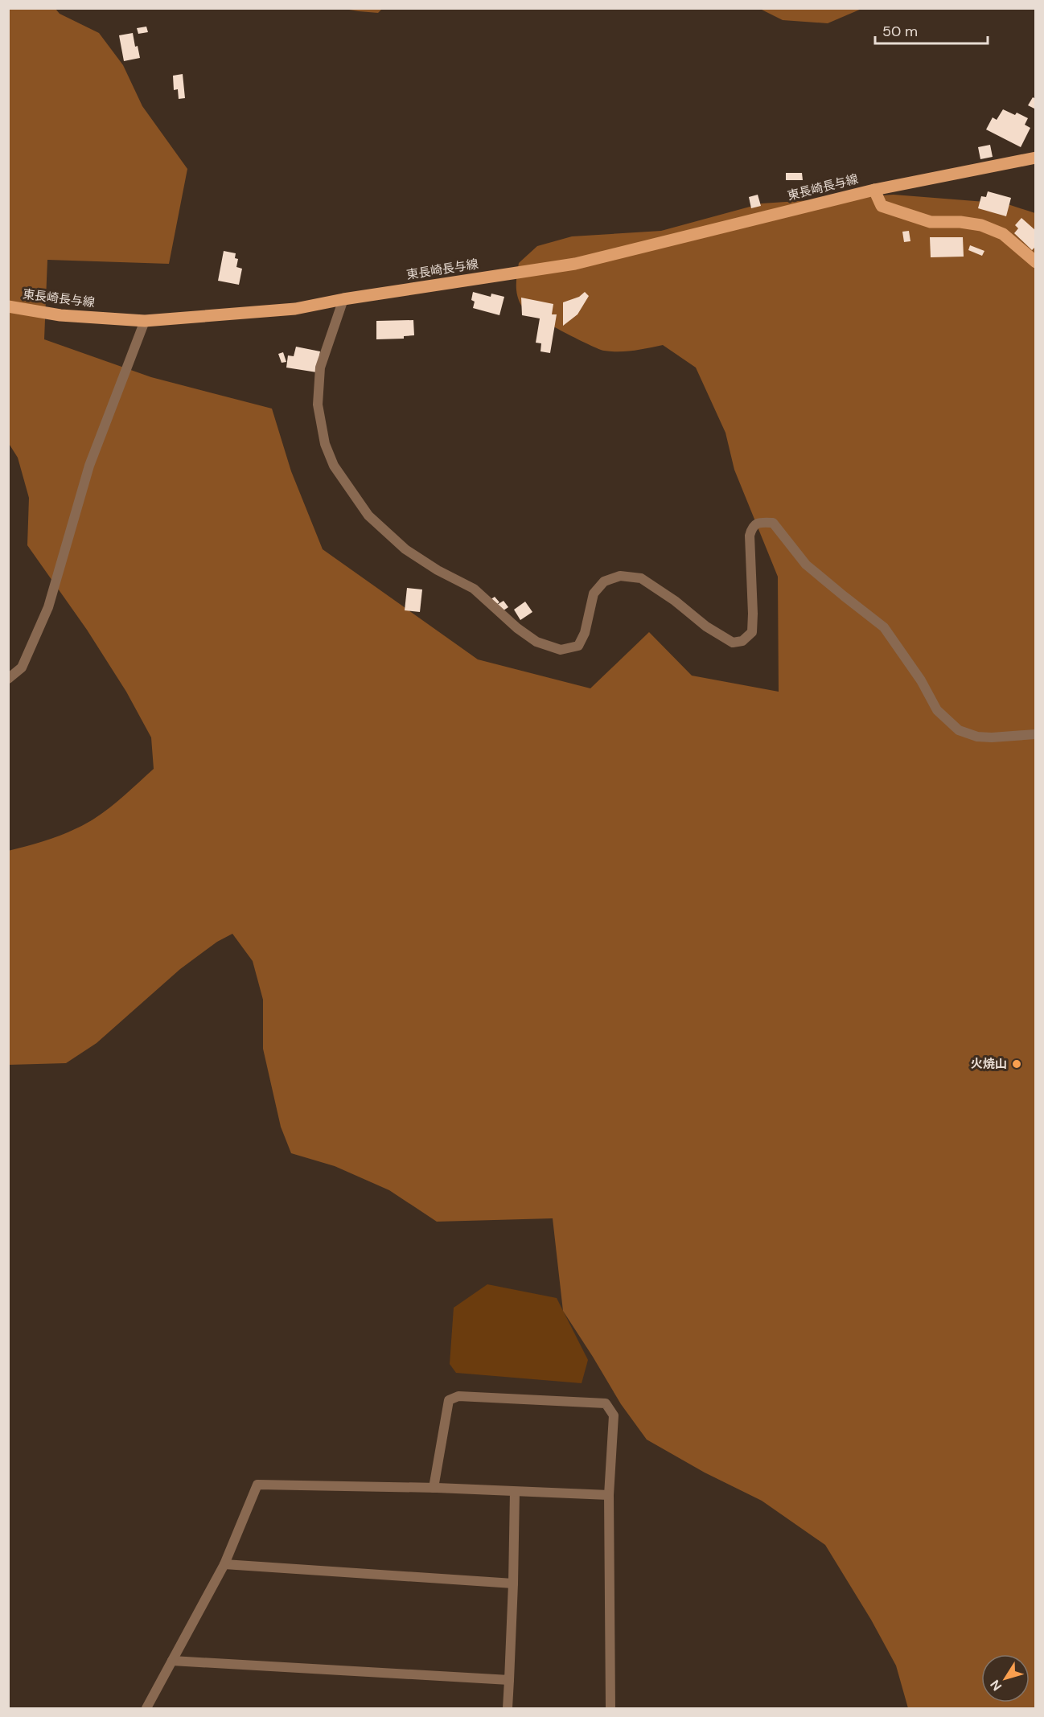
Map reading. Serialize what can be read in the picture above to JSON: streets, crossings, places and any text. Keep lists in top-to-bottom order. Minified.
{"streets":{"main road":["東長崎長与線"]},"places":["火焼山"],"scale_bar":"50 m","north":"bottom left"}
